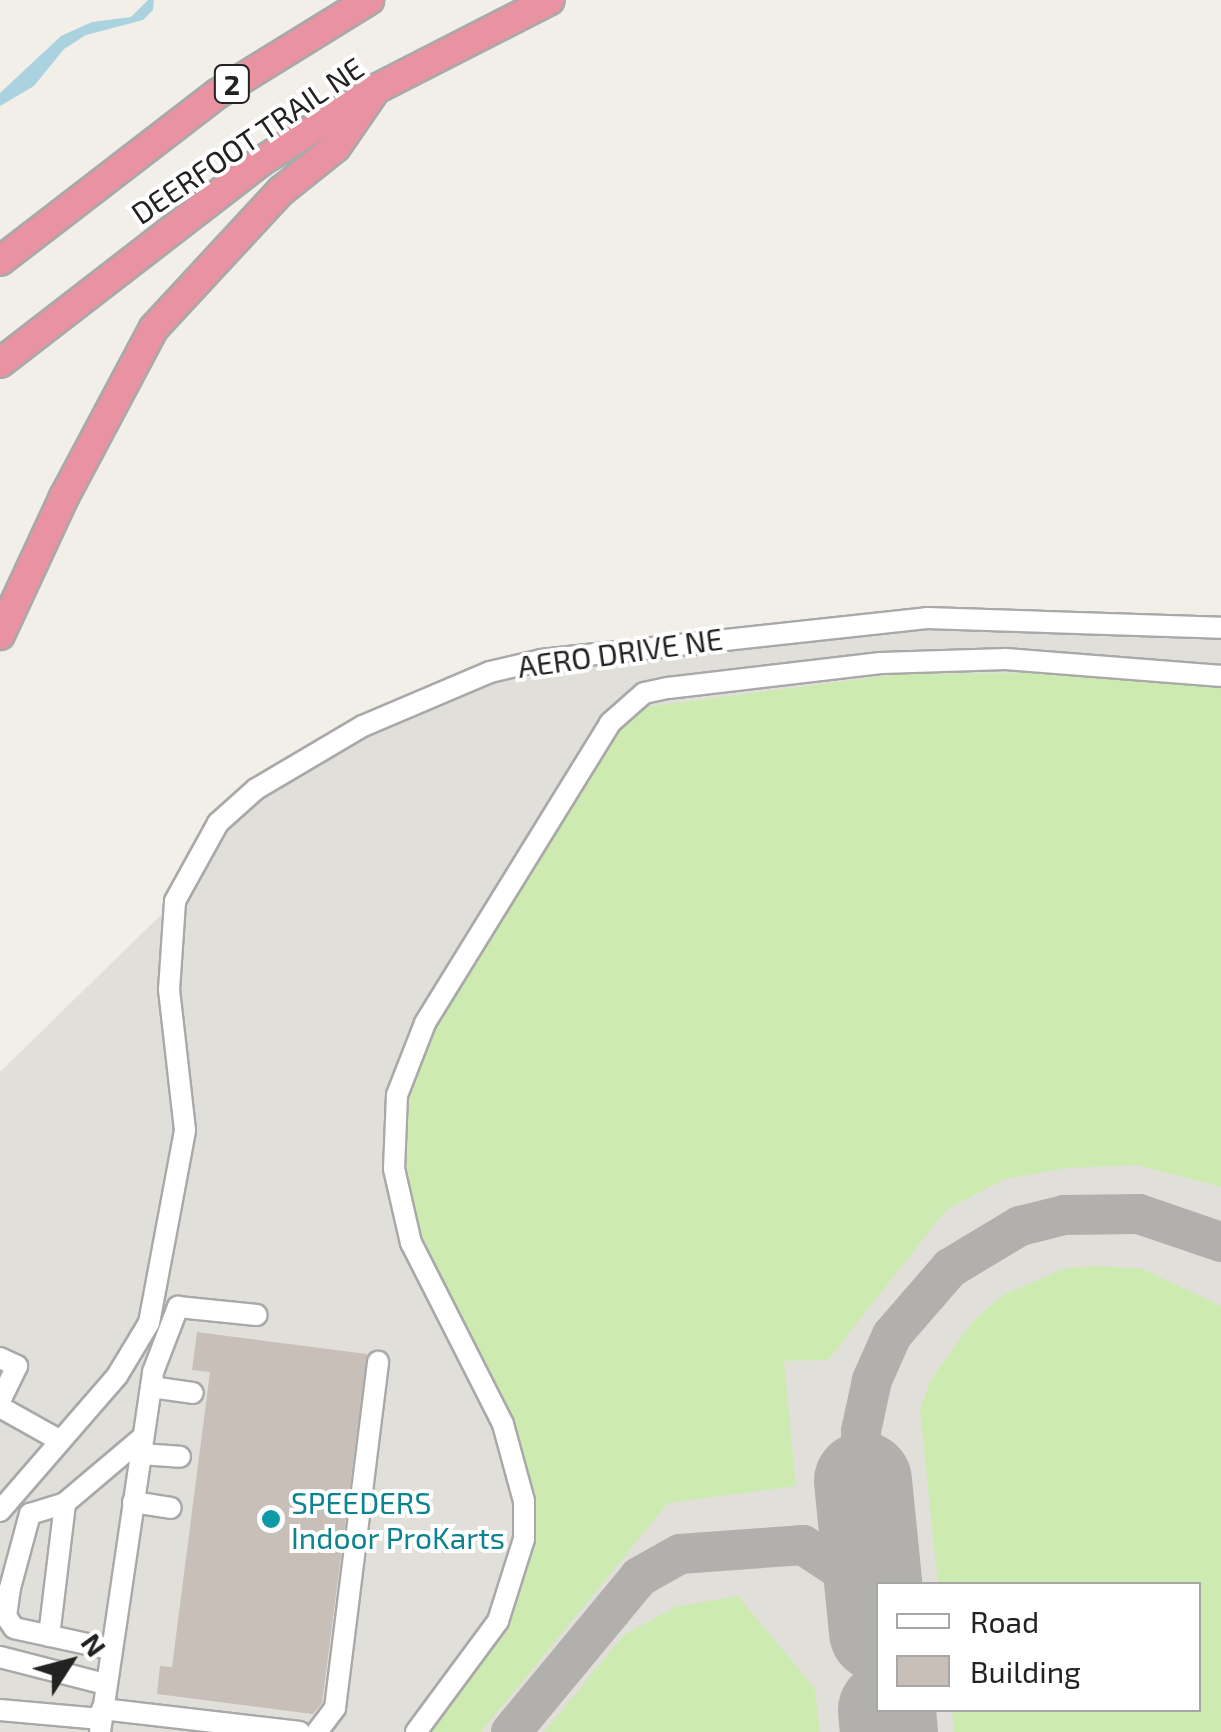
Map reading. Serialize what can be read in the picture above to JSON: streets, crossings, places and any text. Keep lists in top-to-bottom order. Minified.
{"streets":{"highway":["2","DEERFOOT TRAIL NE"],"street":["AERO DRIVE NE"]},"places":["SPEEDERS Indoor ProKarts"],"legend":["Road","Building"],"north":"top right"}
